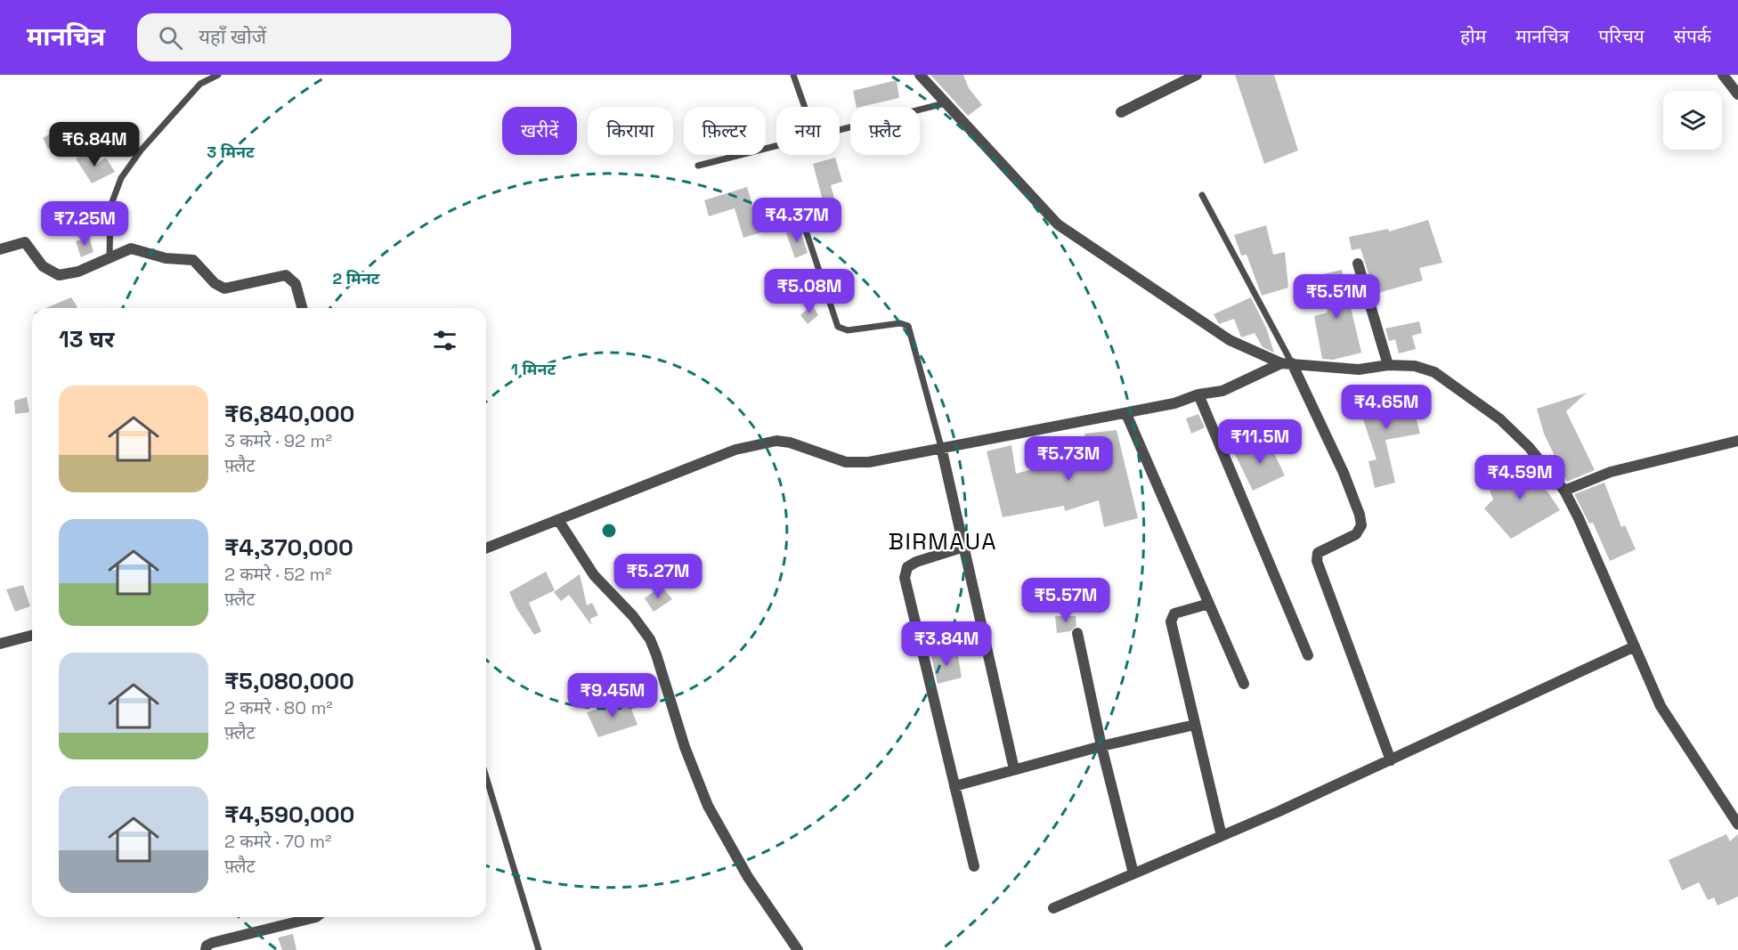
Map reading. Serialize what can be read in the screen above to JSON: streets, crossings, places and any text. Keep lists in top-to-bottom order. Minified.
{"districts":["BIRMAUA"],"page":{"header":"मानचित्र","search":"यहाँ खोजें","nav":["होम","मानचित्र","परिचय","संपर्क"],"chip":["खरीदें","किराया","फ़िल्टर","नया","फ़्लैट"],"price":["₹6.84M","₹4.37M","₹7.25M","₹5.08M","₹5.51M","₹4.65M","₹11.5M","₹5.73M","₹4.59M","₹5.27M","₹5.57M","₹3.84M","₹9.45M"],"heading":"13 घर","list":[{"name":"₹6,840,000","note":"3 कमरे · 92 m² · फ़्लैट"},{"name":"₹4,370,000","note":"2 कमरे · 52 m² · फ़्लैट"},{"name":"₹5,080,000","note":"2 कमरे · 80 m² · फ़्लैट"},{"name":"₹4,590,000","note":"2 कमरे · 70 m² · फ़्लैट"}]},"rings":["3 मिनट","2 मिनट","1 मिनट"]}
